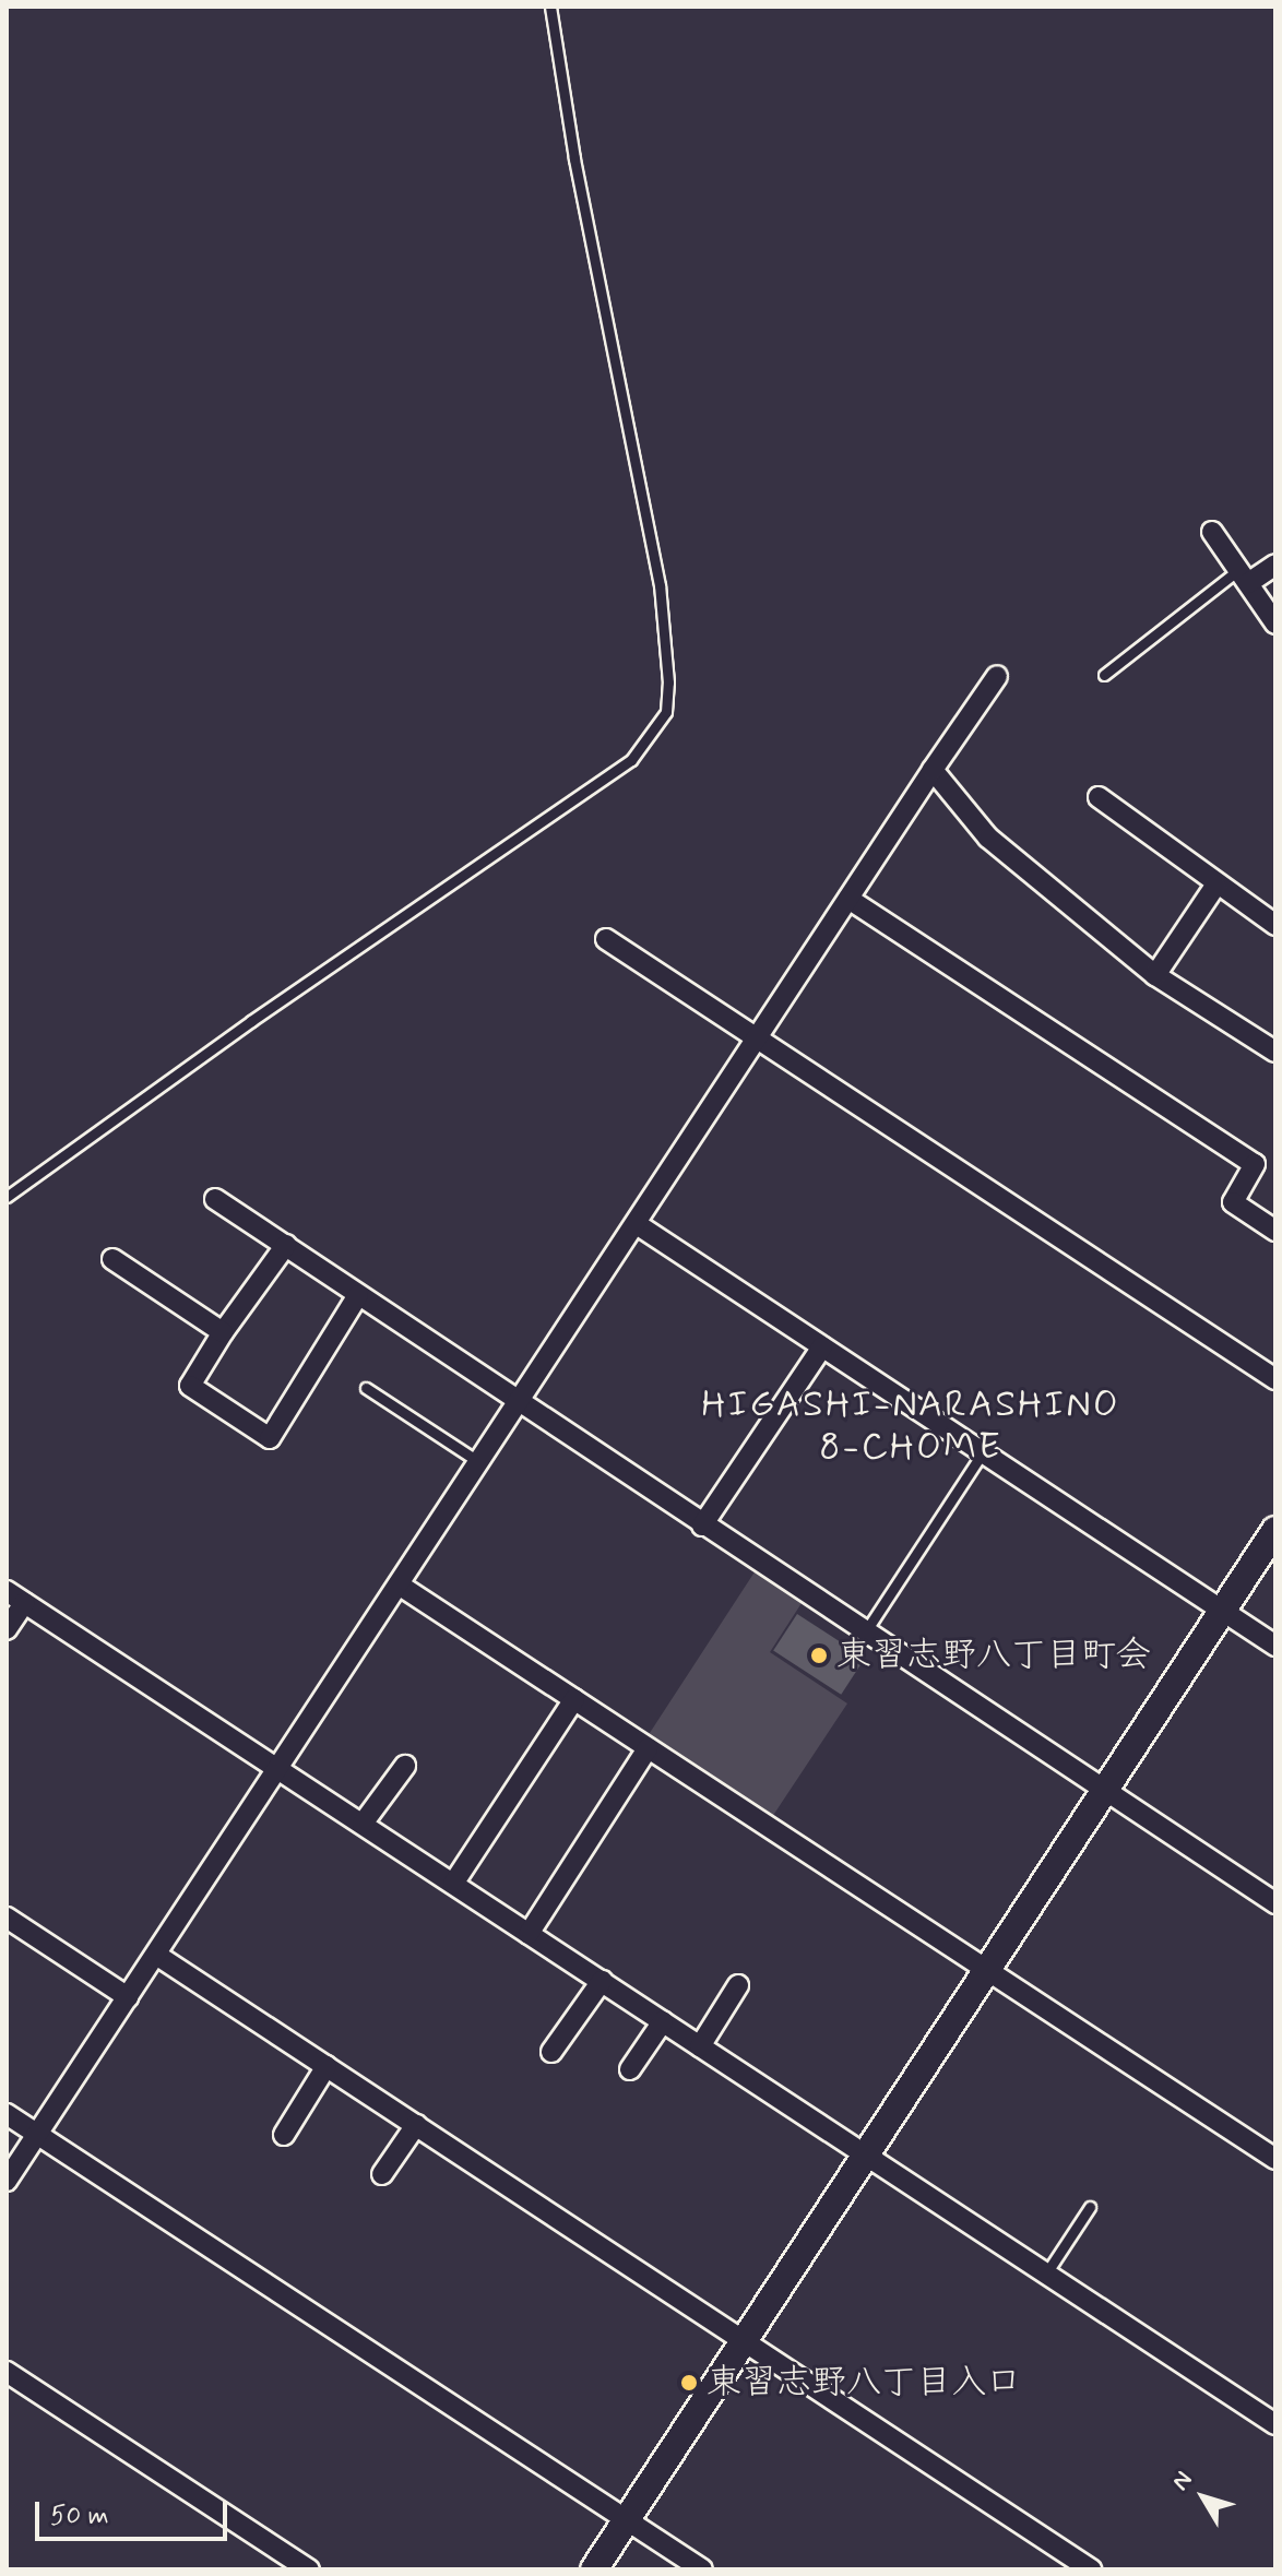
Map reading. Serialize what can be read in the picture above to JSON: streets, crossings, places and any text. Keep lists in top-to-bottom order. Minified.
{"districts":["HIGASHI-NARASHINO 8-CHOME"],"places":["東習志野八丁目町会","東習志野八丁目入口"],"scale_bar":"50 m","north":"top left"}
